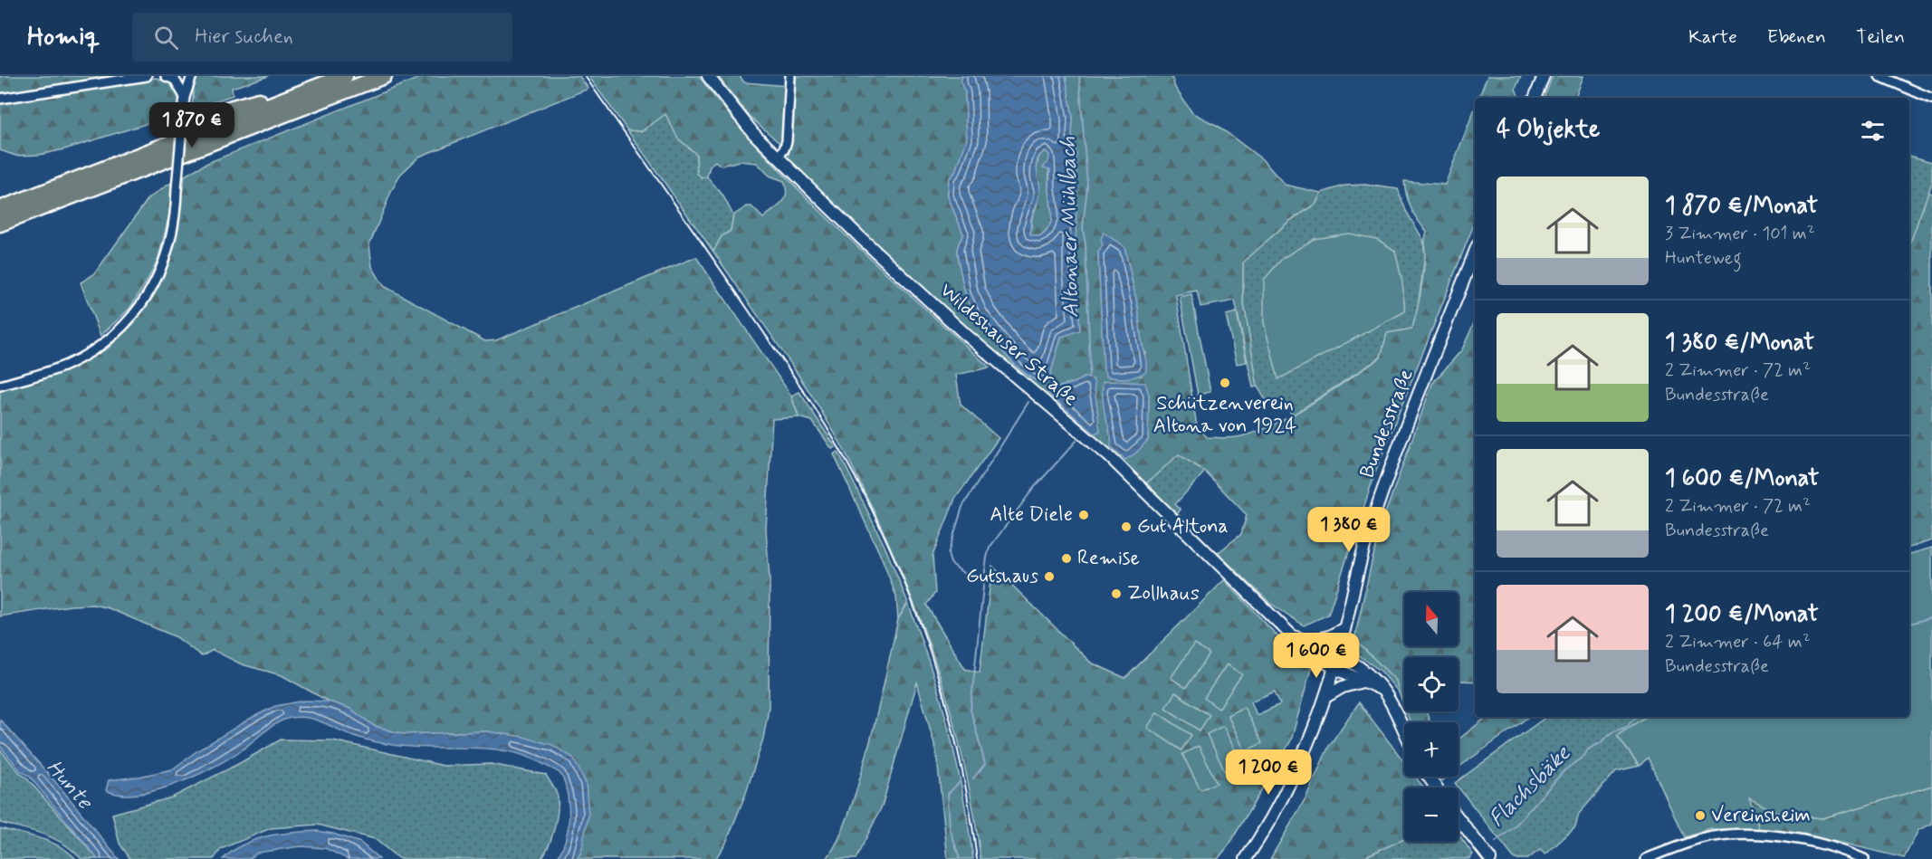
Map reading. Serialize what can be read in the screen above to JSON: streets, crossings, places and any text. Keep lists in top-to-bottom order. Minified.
{"streets":{"main road":["Wildeshauser Straße","Bundesstraße"]},"crossings":[["Wildeshauser Straße","Bundesstraße"]],"water":["Altonaer Mühlbach","Hunte","Flachsbäke"],"places":["Schützenverein Altona von 1924","Alte Diele","Gut Altona","Remise","Gutshaus","Zollhaus","Vereinsheim"],"north":"top","page":{"header":"Homiq","search":"Hier suchen","nav":["Karte","Ebenen","Teilen"],"heading":"4 Objekte","price":["1 870 €","1 380 €","1 600 €","1 200 €"],"list":[{"name":"1 870 €/Monat","note":"3 Zimmer · 101 m² · Hunteweg"},{"name":"1 380 €/Monat","note":"2 Zimmer · 72 m² · Bundesstraße"},{"name":"1 600 €/Monat","note":"2 Zimmer · 72 m² · Bundesstraße"},{"name":"1 200 €/Monat","note":"2 Zimmer · 64 m² · Bundesstraße"}],"map_buttons":["+","−"]}}
